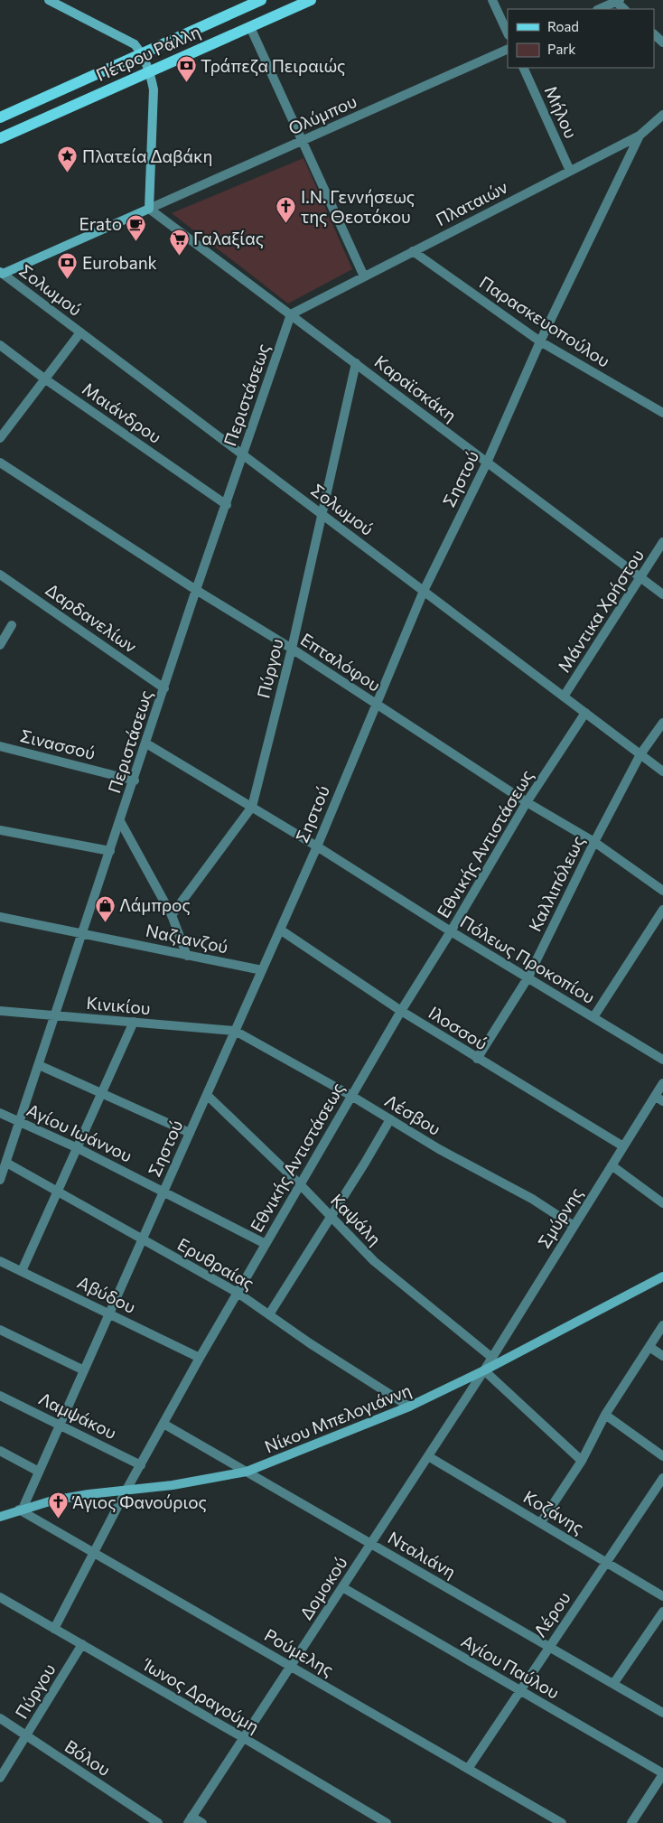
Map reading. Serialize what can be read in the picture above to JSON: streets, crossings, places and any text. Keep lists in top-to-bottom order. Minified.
{"streets":{"main road":["Πέτρου Ράλλη","Νίκου Μπελογιάννη"],"street":["Μήλου","Ολύμπου","Πλαταιών","Σολωμού","Παρασκευοπούλου","Καραϊσκάκη","Περιστάσεως","Μαιάνδρου","Σηστού","Μάντικα Χρήστου","Δαρδανελίων","Επταλόφου","Πύργου","Σινασσού","Εθνικής Αντιστάσεως","Καλλιπόλεως","Ναζιανζού","Πόλεως Προκοπίου","Κινικίου","Ιλοσσού","Λέσβου","Αγίου Ιωάννου","Σμύρνης","Καψάλη","Ερυθραίας","Αβύδου","Λαμψάκου","Κοζάνης","Νταλιάνη","Δομοκού","Λέρου","Ρούμελης","Αγίου Παύλου","Ίωνος Δραγούμη","Βόλου"]},"crossings":[["Μήλου","Πλαταιών"],["Ολύμπου","Καραϊσκάκη"],["Πλαταιών","Παρασκευοπούλου"],["Πλαταιών","Καραϊσκάκη"],["Πλαταιών","Περιστάσεως"],["Πλαταιών","Σηστού"],["Σολωμού","Περιστάσεως"],["Σολωμού","Σηστού"],["Σολωμού","Μάντικα Χρήστου"],["Σολωμού","Πύργου"],["Σολωμού","Εθνικής Αντιστάσεως"],["Σολωμού","Καλλιπόλεως"],["Παρασκευοπούλου","Σηστού"],["Καραϊσκάκη","Περιστάσεως"],["Καραϊσκάκη","Σηστού"],["Καραϊσκάκη","Μάντικα Χρήστου"],["Καραϊσκάκη","Πύργου"],["Περιστάσεως","Μαιάνδρου"],["Περιστάσεως","Δαρδανελίων"],["Περιστάσεως","Επταλόφου"],["Περιστάσεως","Σινασσού"],["Περιστάσεως","Ναζιανζού"],["Περιστάσεως","Πόλεως Προκοπίου"],["Περιστάσεως","Κινικίου"],["Περιστάσεως","Αγίου Ιωάννου"],["Περιστάσεως","Ερυθραίας"],["Σηστού","Επταλόφου"],["Σηστού","Ναζιανζού"],["Σηστού","Πόλεως Προκοπίου"],["Σηστού","Κινικίου"],["Σηστού","Ιλοσσού"],["Σηστού","Λέσβου"],["Σηστού","Αγίου Ιωάννου"],["Σηστού","Καψάλη"],["Σηστού","Ερυθραίας"],["Σηστού","Αβύδου"],["Σηστού","Λαμψάκου"],["Σηστού","Νίκου Μπελογιάννη"],["Σηστού","Ρούμελης"],["Επταλόφου","Πύργου"],["Επταλόφου","Εθνικής Αντιστάσεως"],["Επταλόφου","Καλλιπόλεως"],["Πύργου","Πόλεως Προκοπίου"],["Πύργου","Ίωνος Δραγούμη"],["Πύργου","Βόλου"],["Εθνικής Αντιστάσεως","Πόλεως Προκοπίου"],["Εθνικής Αντιστάσεως","Ιλοσσού"],["Εθνικής Αντιστάσεως","Λέσβου"],["Εθνικής Αντιστάσεως","Αγίου Ιωάννου"],["Εθνικής Αντιστάσεως","Καψάλη"],["Εθνικής Αντιστάσεως","Ερυθραίας"],["Εθνικής Αντιστάσεως","Αβύδου"],["Εθνικής Αντιστάσεως","Λαμψάκου"],["Εθνικής Αντιστάσεως","Νίκου Μπελογιάννη"],["Εθνικής Αντιστάσεως","Νταλιάνη"],["Εθνικής Αντιστάσεως","Ρούμελης"],["Εθνικής Αντιστάσεως","Ίωνος Δραγούμη"],["Καλλιπόλεως","Πόλεως Προκοπίου"],["Καλλιπόλεως","Ιλοσσού"],["Κινικίου","Λέσβου"],["Ιλοσσού","Σμύρνης"],["Λέσβου","Σμύρνης"],["Σμύρνης","Καψάλη"],["Σμύρνης","Νίκου Μπελογιάννη"],["Σμύρνης","Δομοκού"],["Ερυθραίας","Νίκου Μπελογιάννη"],["Νίκου Μπελογιάννη","Νταλιάνη"],["Νίκου Μπελογιάννη","Δομοκού"],["Νίκου Μπελογιάννη","Ρούμελης"],["Κοζάνης","Δομοκού"],["Κοζάνης","Λέρου"],["Νταλιάνη","Δομοκού"],["Νταλιάνη","Λέρου"],["Δομοκού","Ρούμελης"],["Δομοκού","Αγίου Παύλου"],["Δομοκού","Ίωνος Δραγούμη"],["Λέρου","Ρούμελης"],["Λέρου","Αγίου Παύλου"]],"places":{"bank":["Τράπεζα Πειραιώς","Eurobank"],"place":["Πλατεία Δαβάκη"],"church":["Ι.Ν. Γεννήσεως της Θεοτόκου","Άγιος Φανούριος"],"cafe":["Erato"],"supermarket":["Γαλαξίας"],"shop":["Λάμπρος"]},"legend":["Road","Park"]}
